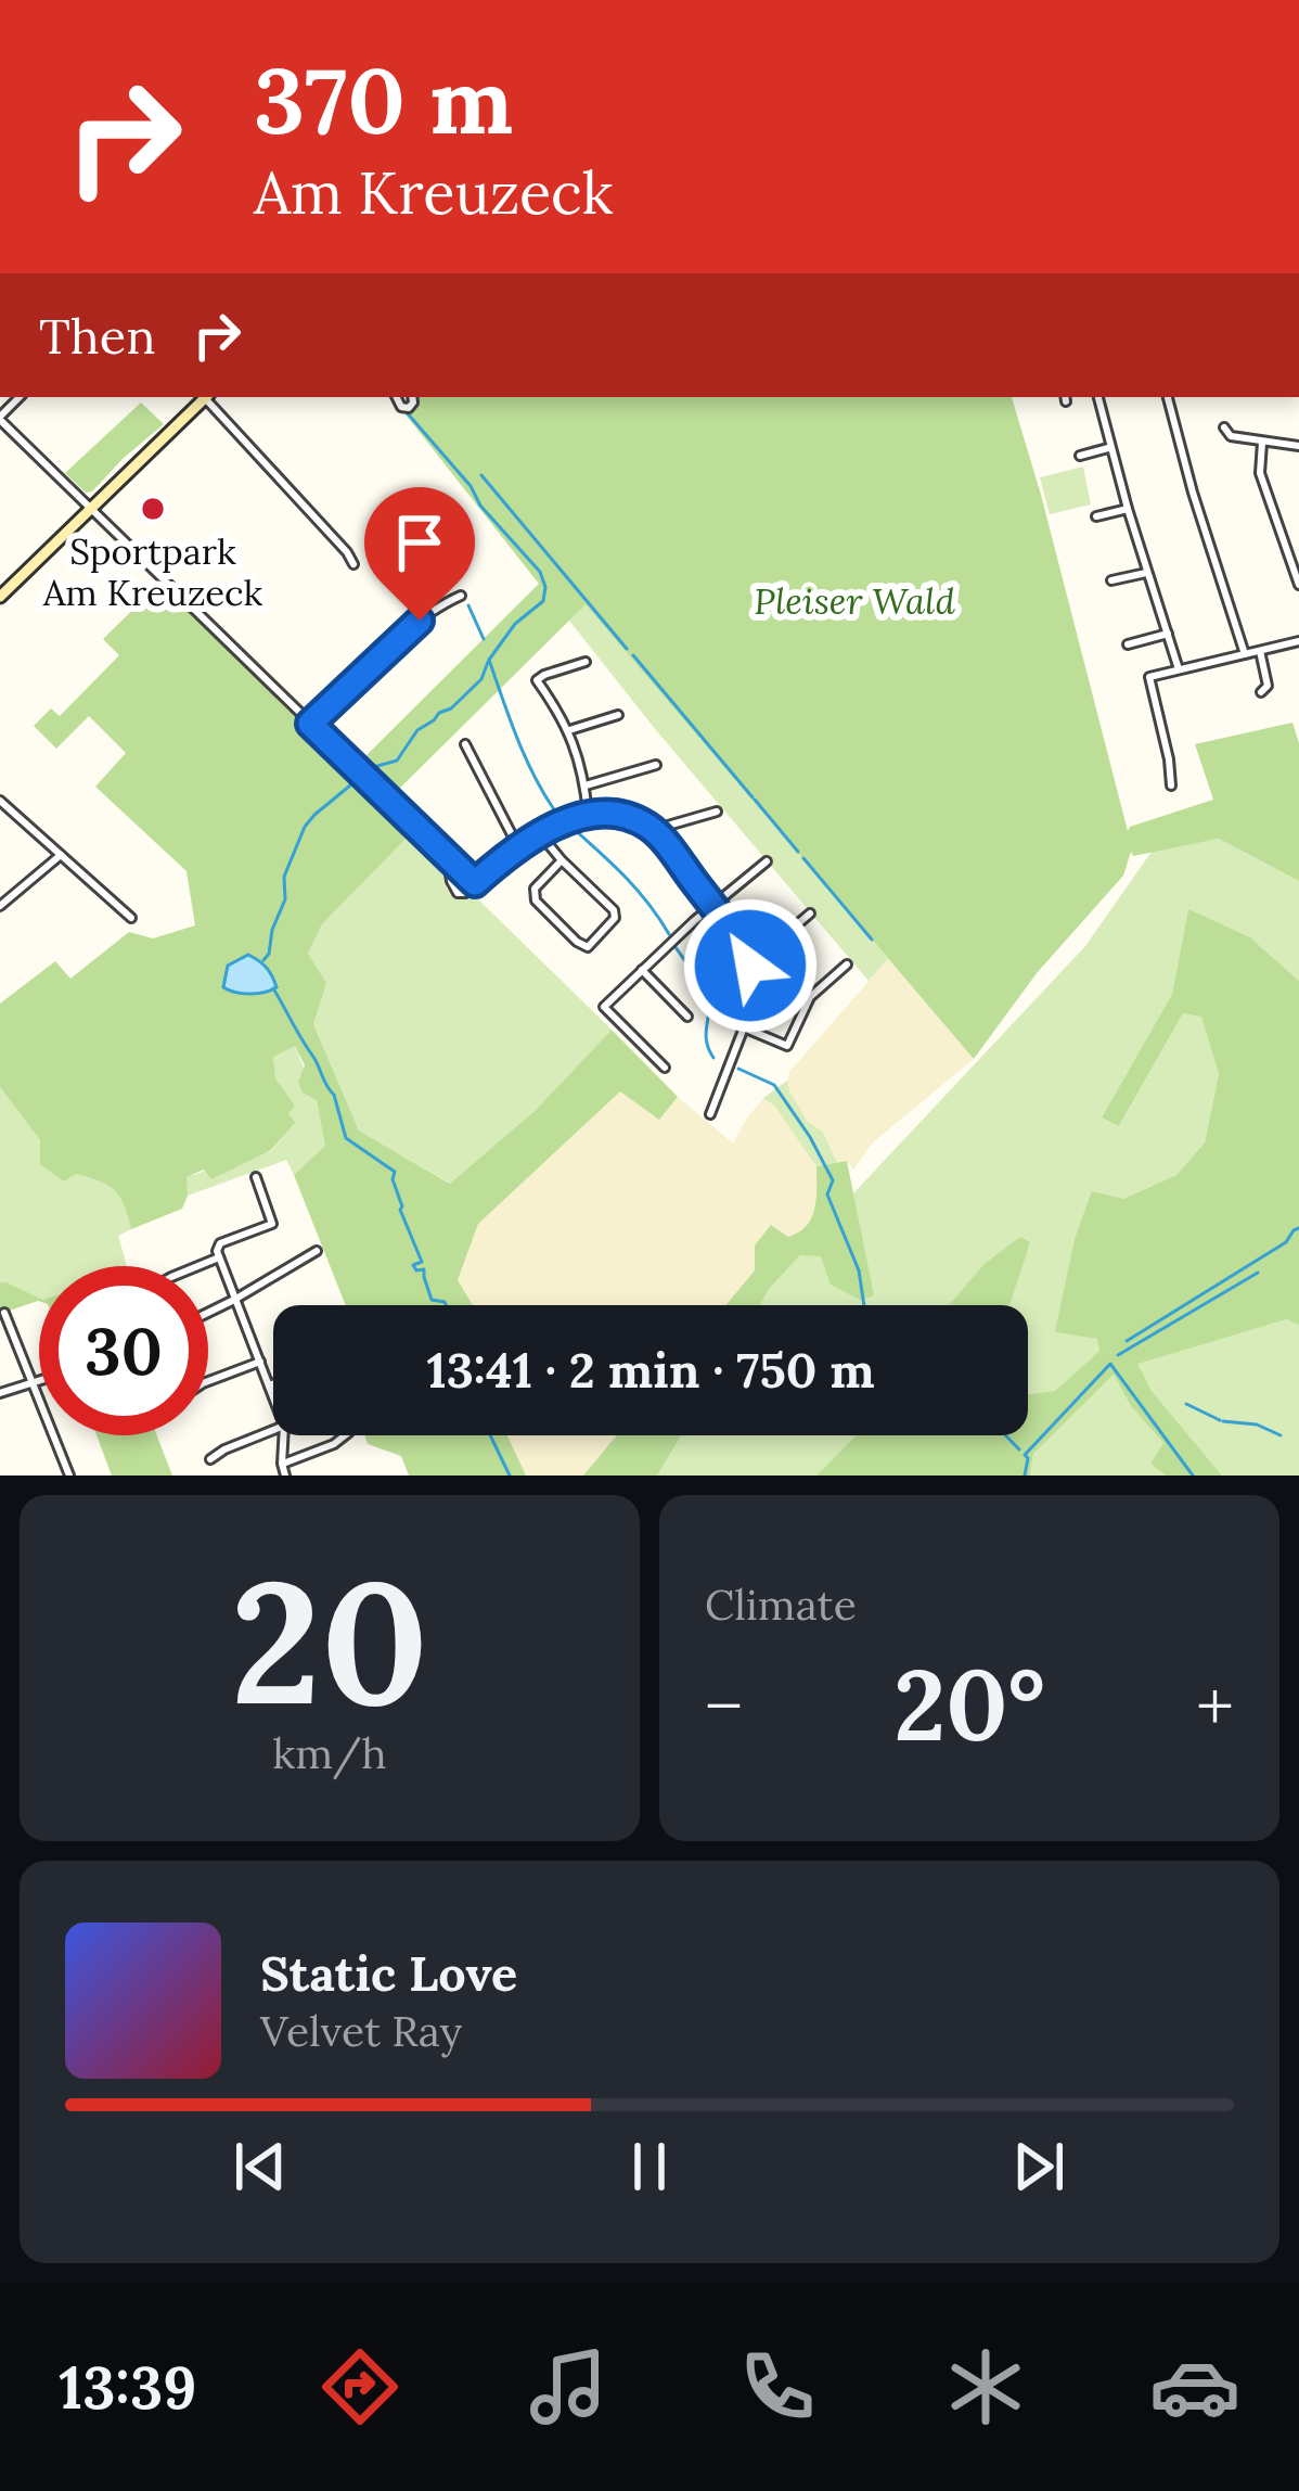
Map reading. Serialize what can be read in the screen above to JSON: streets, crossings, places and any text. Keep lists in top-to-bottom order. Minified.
{"parks":["Pleiser Wald"],"places":["Sportpark Am Kreuzeck"],"page":{"turn":["370 m","Am Kreuzeck"],"then":"Then","limit":"30","trip":"13:41 · 2 min · 750 m","tile":[["20","km/h"],"Climate"],"heat":["−","20°","+"],"song":["Static Love","Velvet Ray"],"tabs":"13:39"}}
